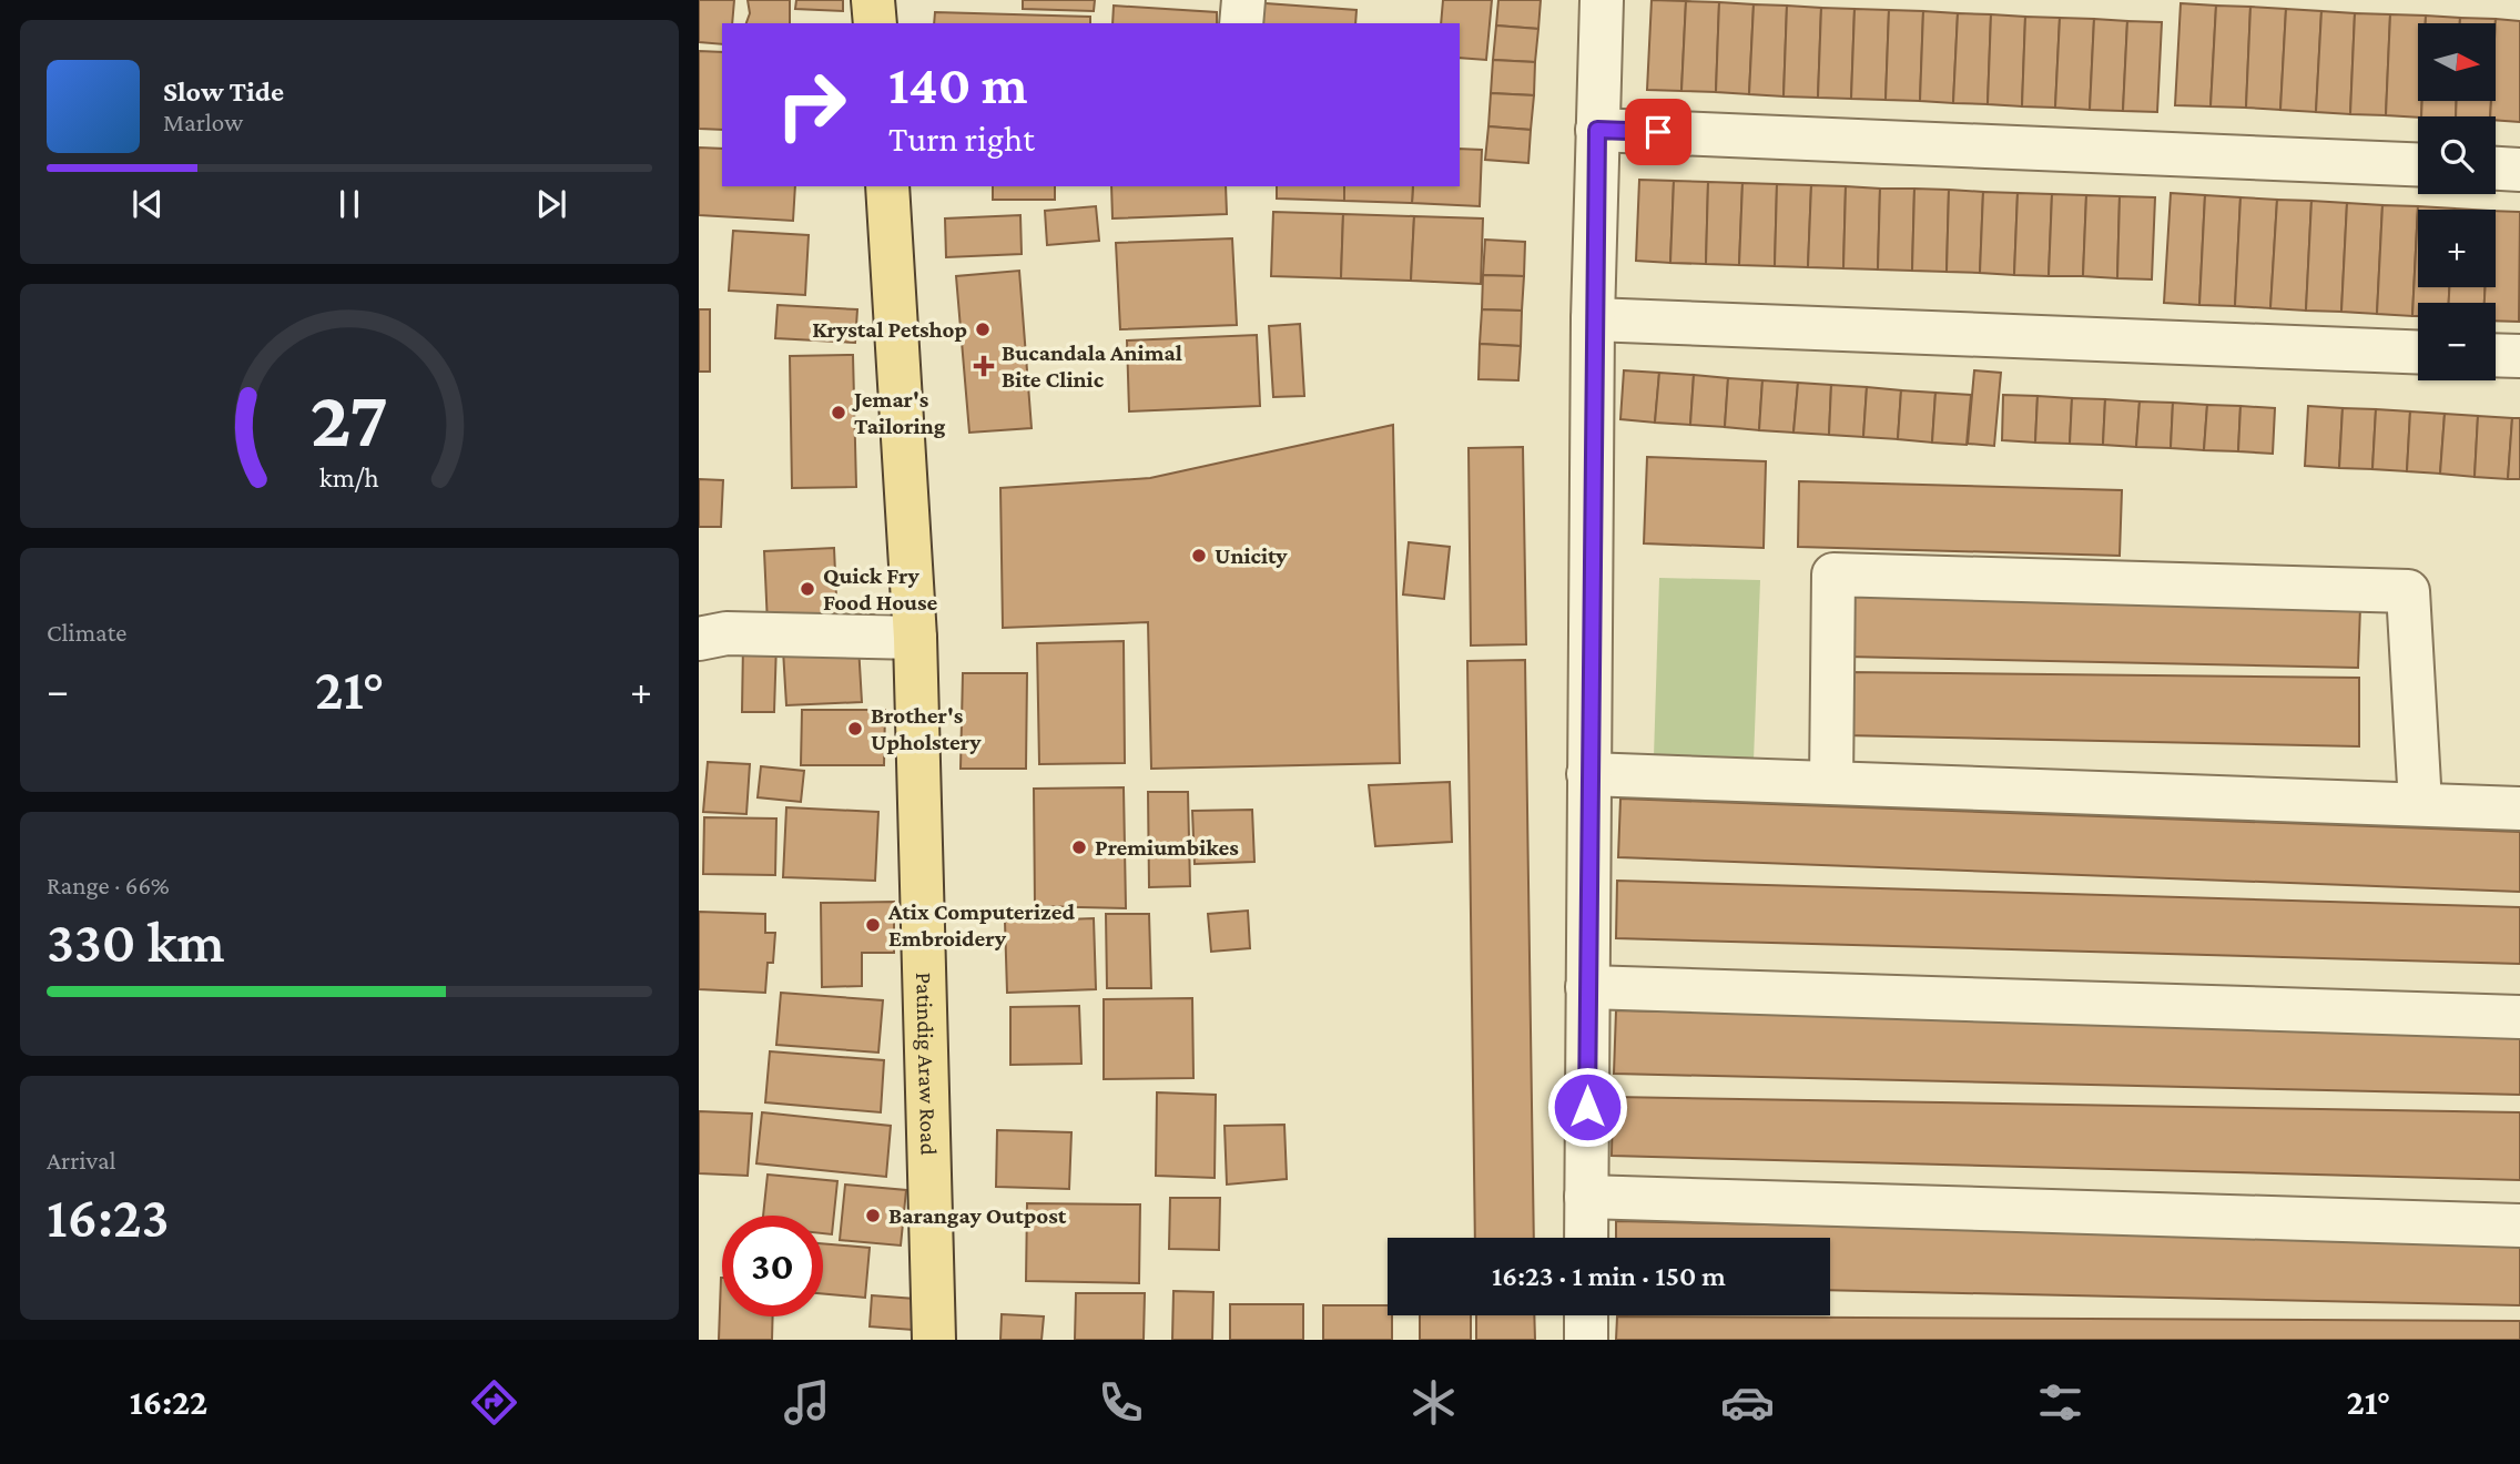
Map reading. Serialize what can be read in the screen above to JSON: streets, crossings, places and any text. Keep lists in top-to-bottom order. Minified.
{"streets":{"main road":["Patindig Araw Road"]},"places":{"other":["Krystal Petshop","Jemar's Tailoring","Unicity","Quick Fry Food House","Brother's Upholstery","Premiumbikes","Atix Computerized Embroidery","Barangay Outpost"],"health":["Bucandala Animal Bite Clinic"]},"north":"right","page":{"map_buttons":["+","−"],"turn":["140 m","Turn right"],"song":["Slow Tide","Marlow"],"tile":["Climate",["Range · 66%","330 km"],["Arrival","16:23"]],"heat":["−","21°","+"],"limit":"30","trip":"16:23 · 1 min · 150 m","tabs":["16:22","21°"],"gauge":["27","km/h"]}}
